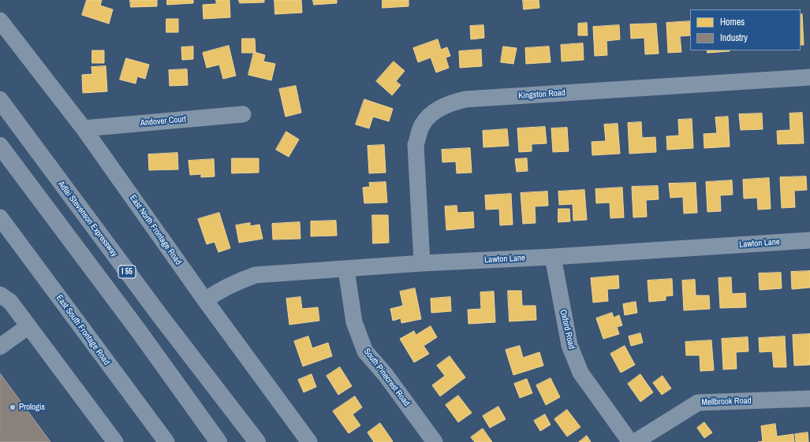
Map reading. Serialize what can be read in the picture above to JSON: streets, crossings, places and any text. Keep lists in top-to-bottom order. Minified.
{"streets":{"highway":["Adlai Stevenson Expressway","I 55"],"street":["Kingston Road","Andover Court","East North Frontage Road","Lawton Lane","Oxford Road","East South Frontage Road","South Pinecrest Road","Mellbrook Road"]},"crossings":[["Kingston Road","Lawton Lane"],["Andover Court","East North Frontage Road"],["East North Frontage Road","Lawton Lane"],["Lawton Lane","Oxford Road"],["Lawton Lane","South Pinecrest Road"]],"places":["Prologis"],"legend":["Homes","Industry"]}
